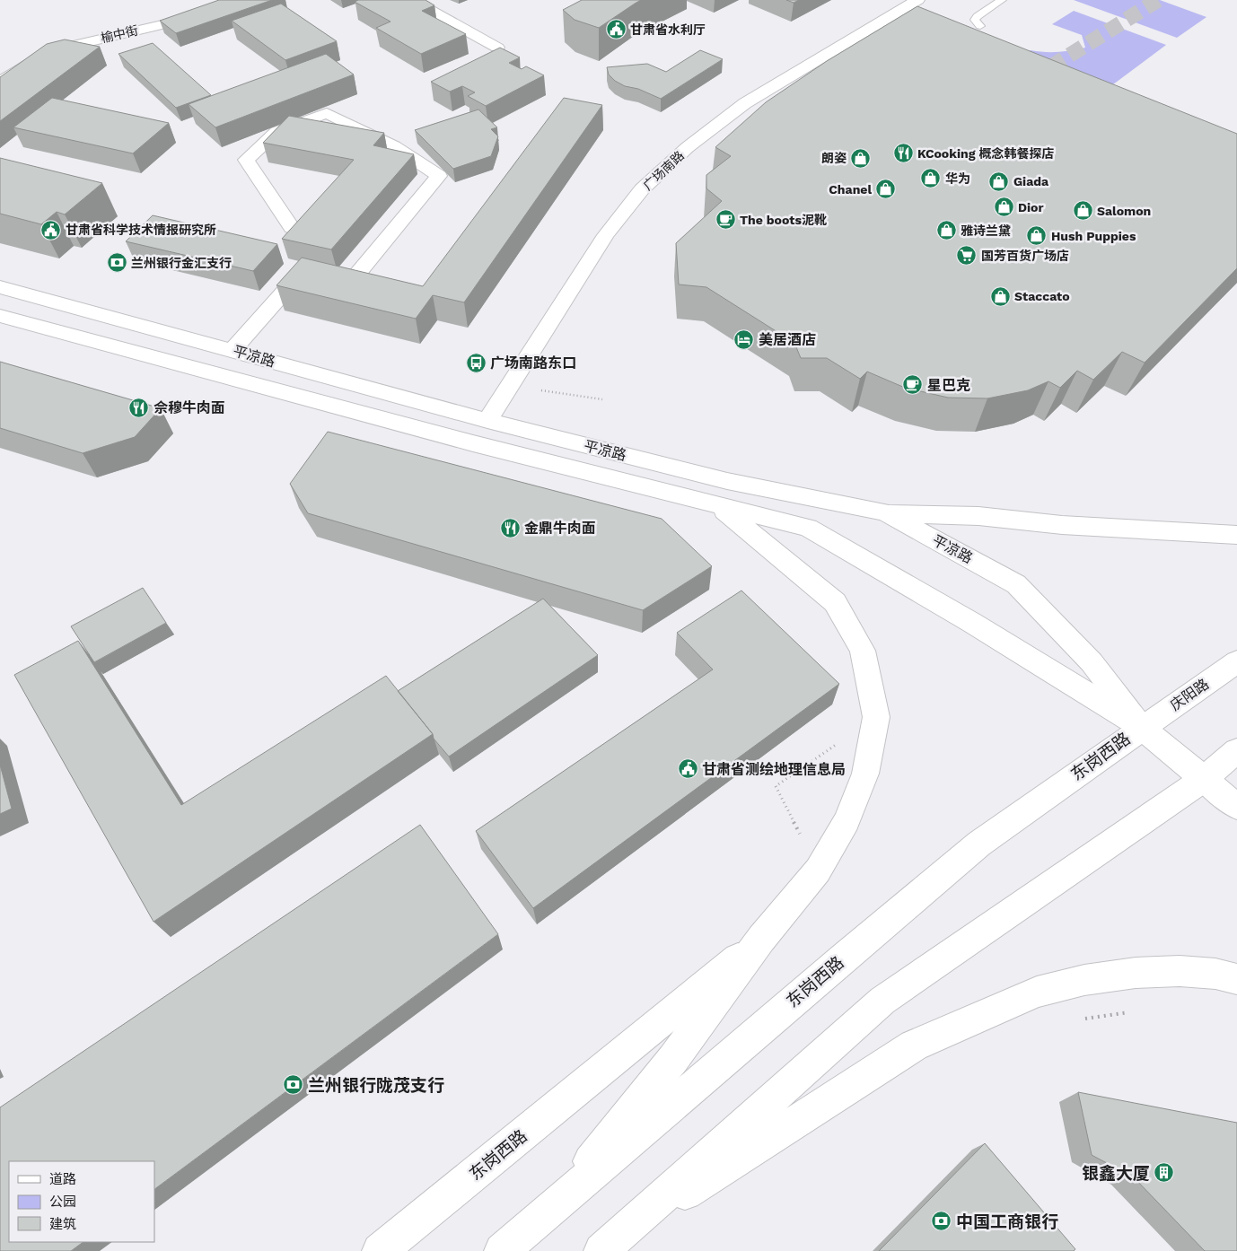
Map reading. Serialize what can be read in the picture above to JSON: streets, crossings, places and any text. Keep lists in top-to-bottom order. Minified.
{"streets":{"street":["榆中街","广场南路","平凉路","庆阳路","东岗西路"]},"crossings":[["广场南路","平凉路"],["平凉路","庆阳路"],["平凉路","东岗西路"],["庆阳路","东岗西路"]],"places":{"public building":["甘肃省水利厅","甘肃省科学技术情报研究所","甘肃省测绘地理信息局"],"restaurant":["KCooking 概念韩餐探店","佘穆牛肉面","金鼎牛肉面"],"shop":["朗姿","华为","Giada","Chanel","Dior","Salomon","雅诗兰黛","Hush Puppies","Staccato"],"cafe":["The boots泥靴","星巴克"],"supermarket":["国芳百货广场店"],"bank":["兰州银行金汇支行","兰州银行陇茂支行","中国工商银行"],"hotel":["美居酒店"],"bus stop":["广场南路东口"],"building":["银鑫大厦"]},"legend":["道路","公园","建筑"]}
